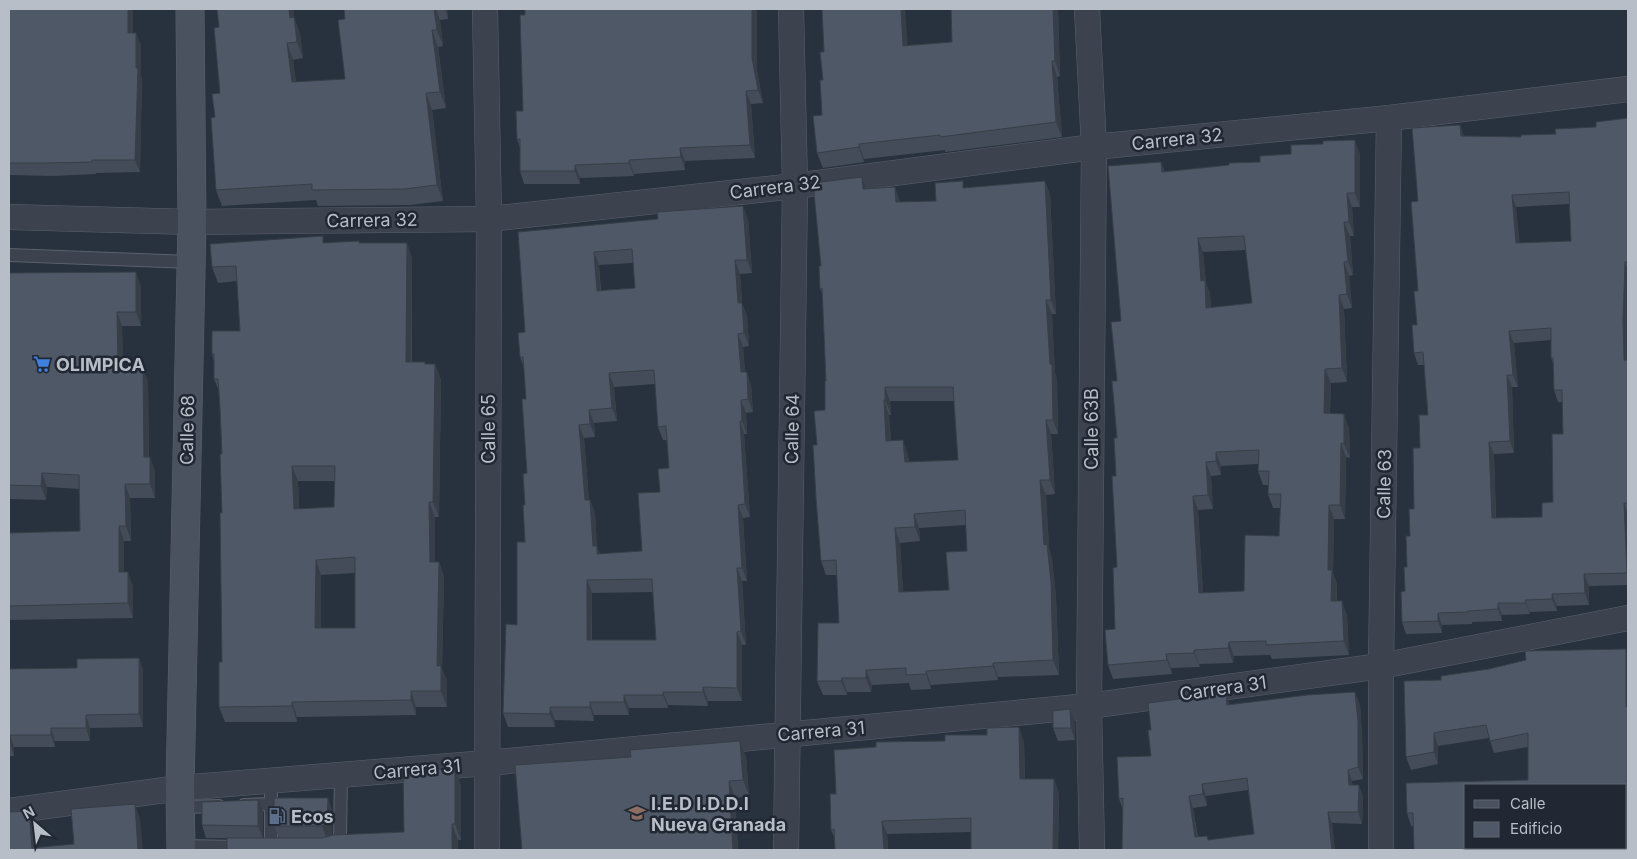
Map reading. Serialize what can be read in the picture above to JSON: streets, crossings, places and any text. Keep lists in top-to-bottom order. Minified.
{"streets":{"street":["Carrera 32","Calle 65","Calle 64","Calle 63B","Calle 68","Calle 63","Carrera 31"]},"crossings":[["Carrera 32","Calle 65"],["Carrera 32","Calle 64"],["Carrera 32","Calle 63B"],["Carrera 32","Calle 68"],["Carrera 32","Calle 63"],["Calle 65","Carrera 31"],["Calle 64","Carrera 31"],["Calle 63B","Carrera 31"],["Calle 68","Carrera 31"],["Calle 63","Carrera 31"]],"places":{"supermarket":["OLIMPICA"],"school or university":["I.E.D I.D.D.I Nueva Granada"],"fuel station":["Ecos"]},"legend":["Calle","Edificio"],"north":"top left"}
